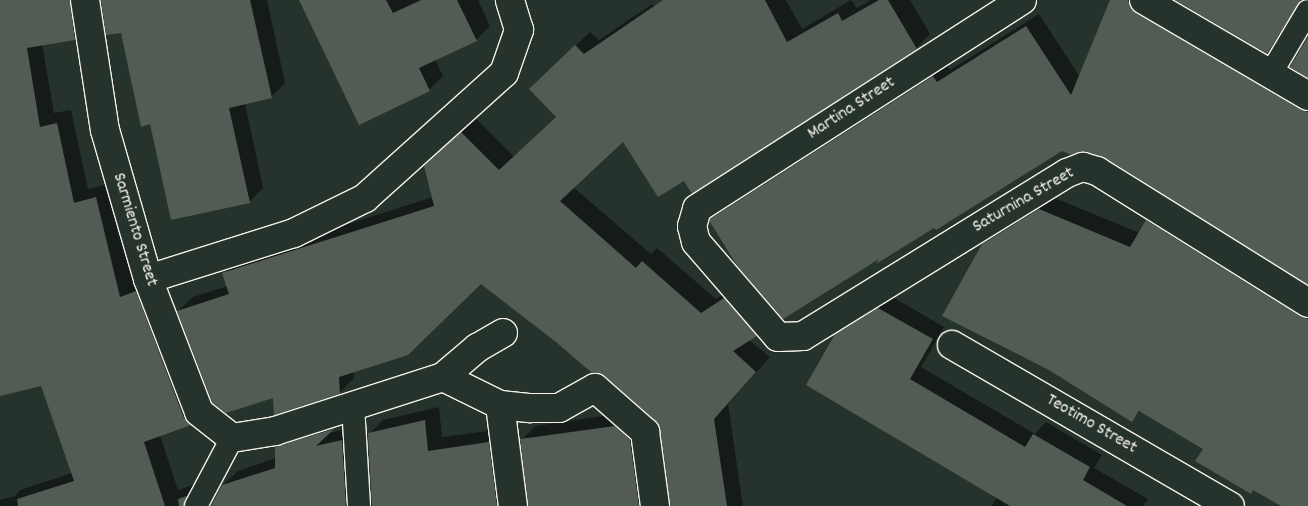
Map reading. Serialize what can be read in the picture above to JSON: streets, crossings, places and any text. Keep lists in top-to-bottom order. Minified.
{"streets":{"street":["Martina Street","Saturnina Street","Sarmiento Street","Teotimo Street"]},"crossings":[["Martina Street","Saturnina Street"]]}
